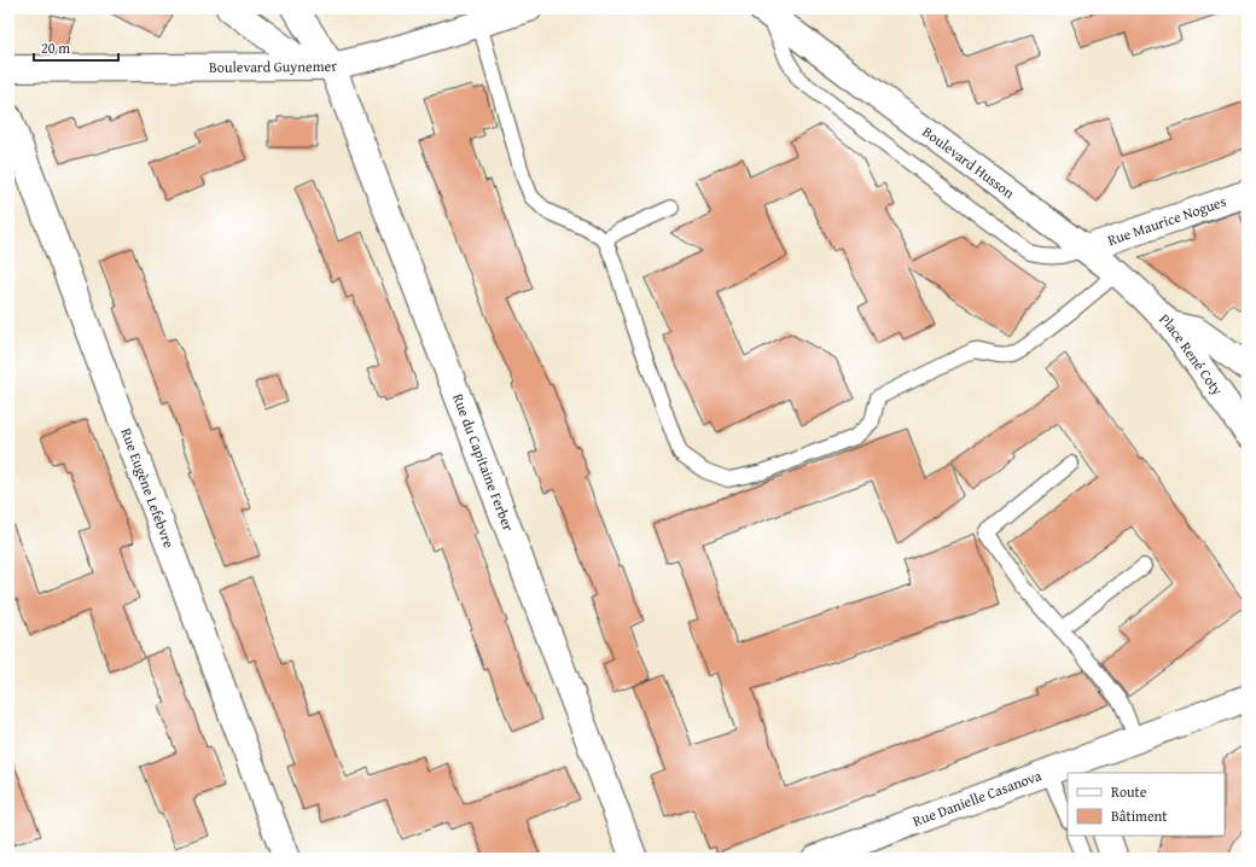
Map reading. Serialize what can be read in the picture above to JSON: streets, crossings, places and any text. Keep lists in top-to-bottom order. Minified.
{"streets":{"street":["Boulevard Guynemer","Boulevard Husson","Rue Maurice Nogues","Place René Coty","Rue du Capitaine Ferber","Rue Eugène Lefebvre","Rue Danielle Casanova"]},"crossings":[["Boulevard Guynemer","Rue du Capitaine Ferber"],["Boulevard Husson","Rue Maurice Nogues"],["Boulevard Husson","Place René Coty"]],"legend":["Route","Bâtiment"],"scale_bar":"20 m"}
